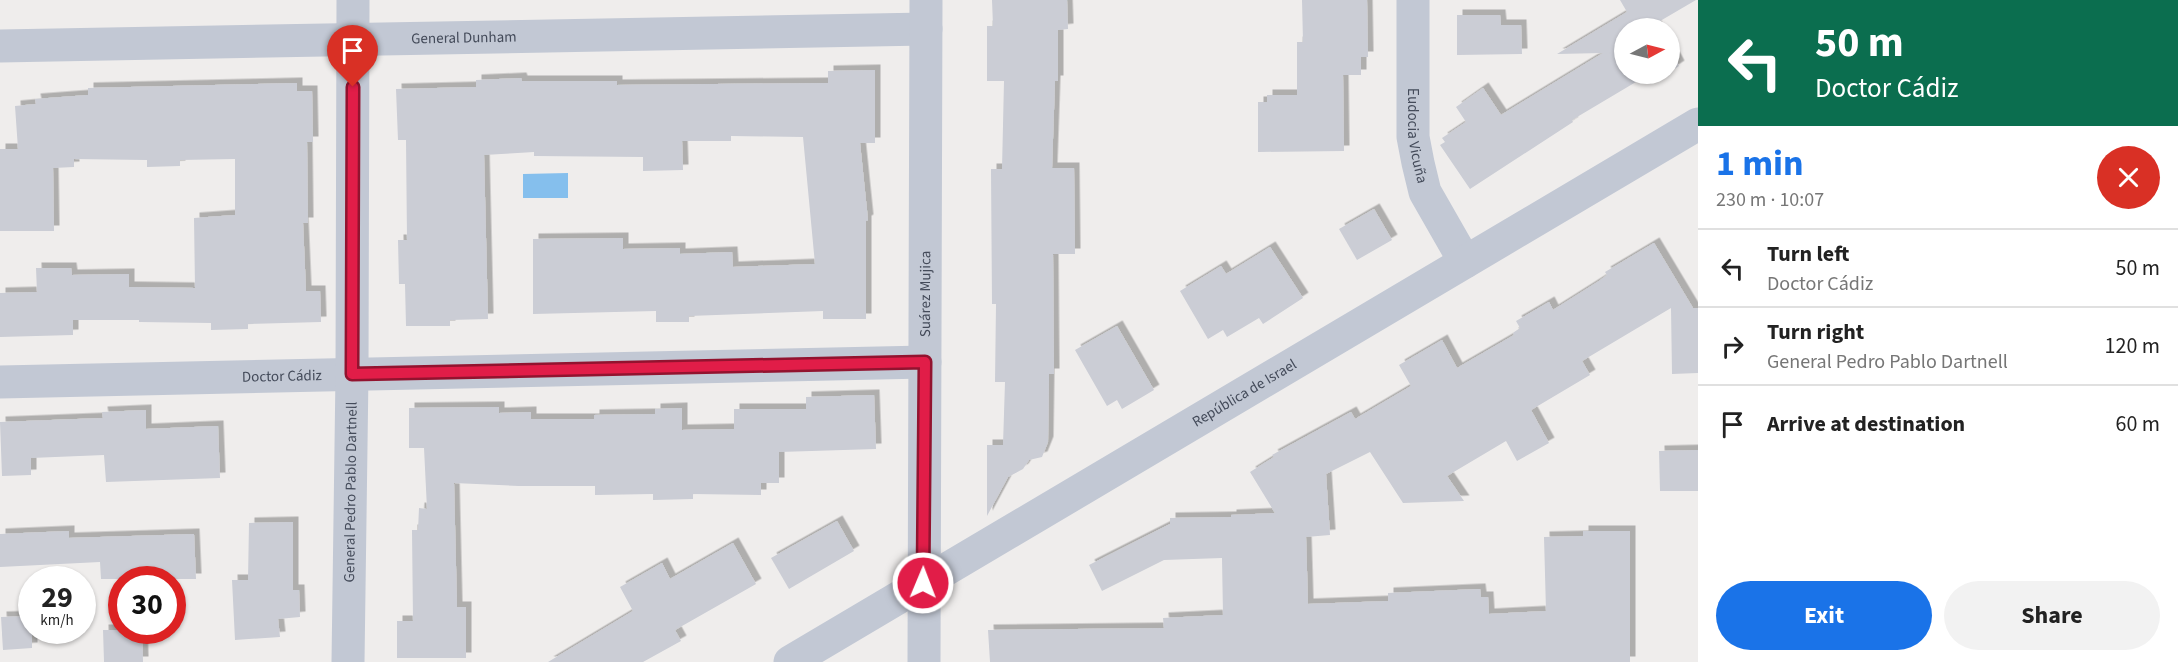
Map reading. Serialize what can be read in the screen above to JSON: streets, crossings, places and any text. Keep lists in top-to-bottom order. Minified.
{"streets":{"street":["General Dunham","Eudocia Vicuña","Suárez Mujica","Doctor Cádiz","República de Israel","General Pedro Pablo Dartnell"]},"crossings":[["General Dunham","Suárez Mujica"],["General Dunham","General Pedro Pablo Dartnell"],["Eudocia Vicuña","República de Israel"],["Suárez Mujica","Doctor Cádiz"],["Suárez Mujica","República de Israel"],["Doctor Cádiz","General Pedro Pablo Dartnell"]],"north":"right","page":{"turn":["50 m","Doctor Cádiz"],"heading":["1 min","230 m · 10:07"],"list":[{"name":"Turn left","note":"Doctor Cádiz","value":"50 m"},{"name":"Turn right","note":"General Pedro Pablo Dartnell","value":"120 m"},{"name":"Arrive at destination","value":"60 m"}],"speed":"29 km/h","limit":"30","buttons":["Exit","Share"]}}
